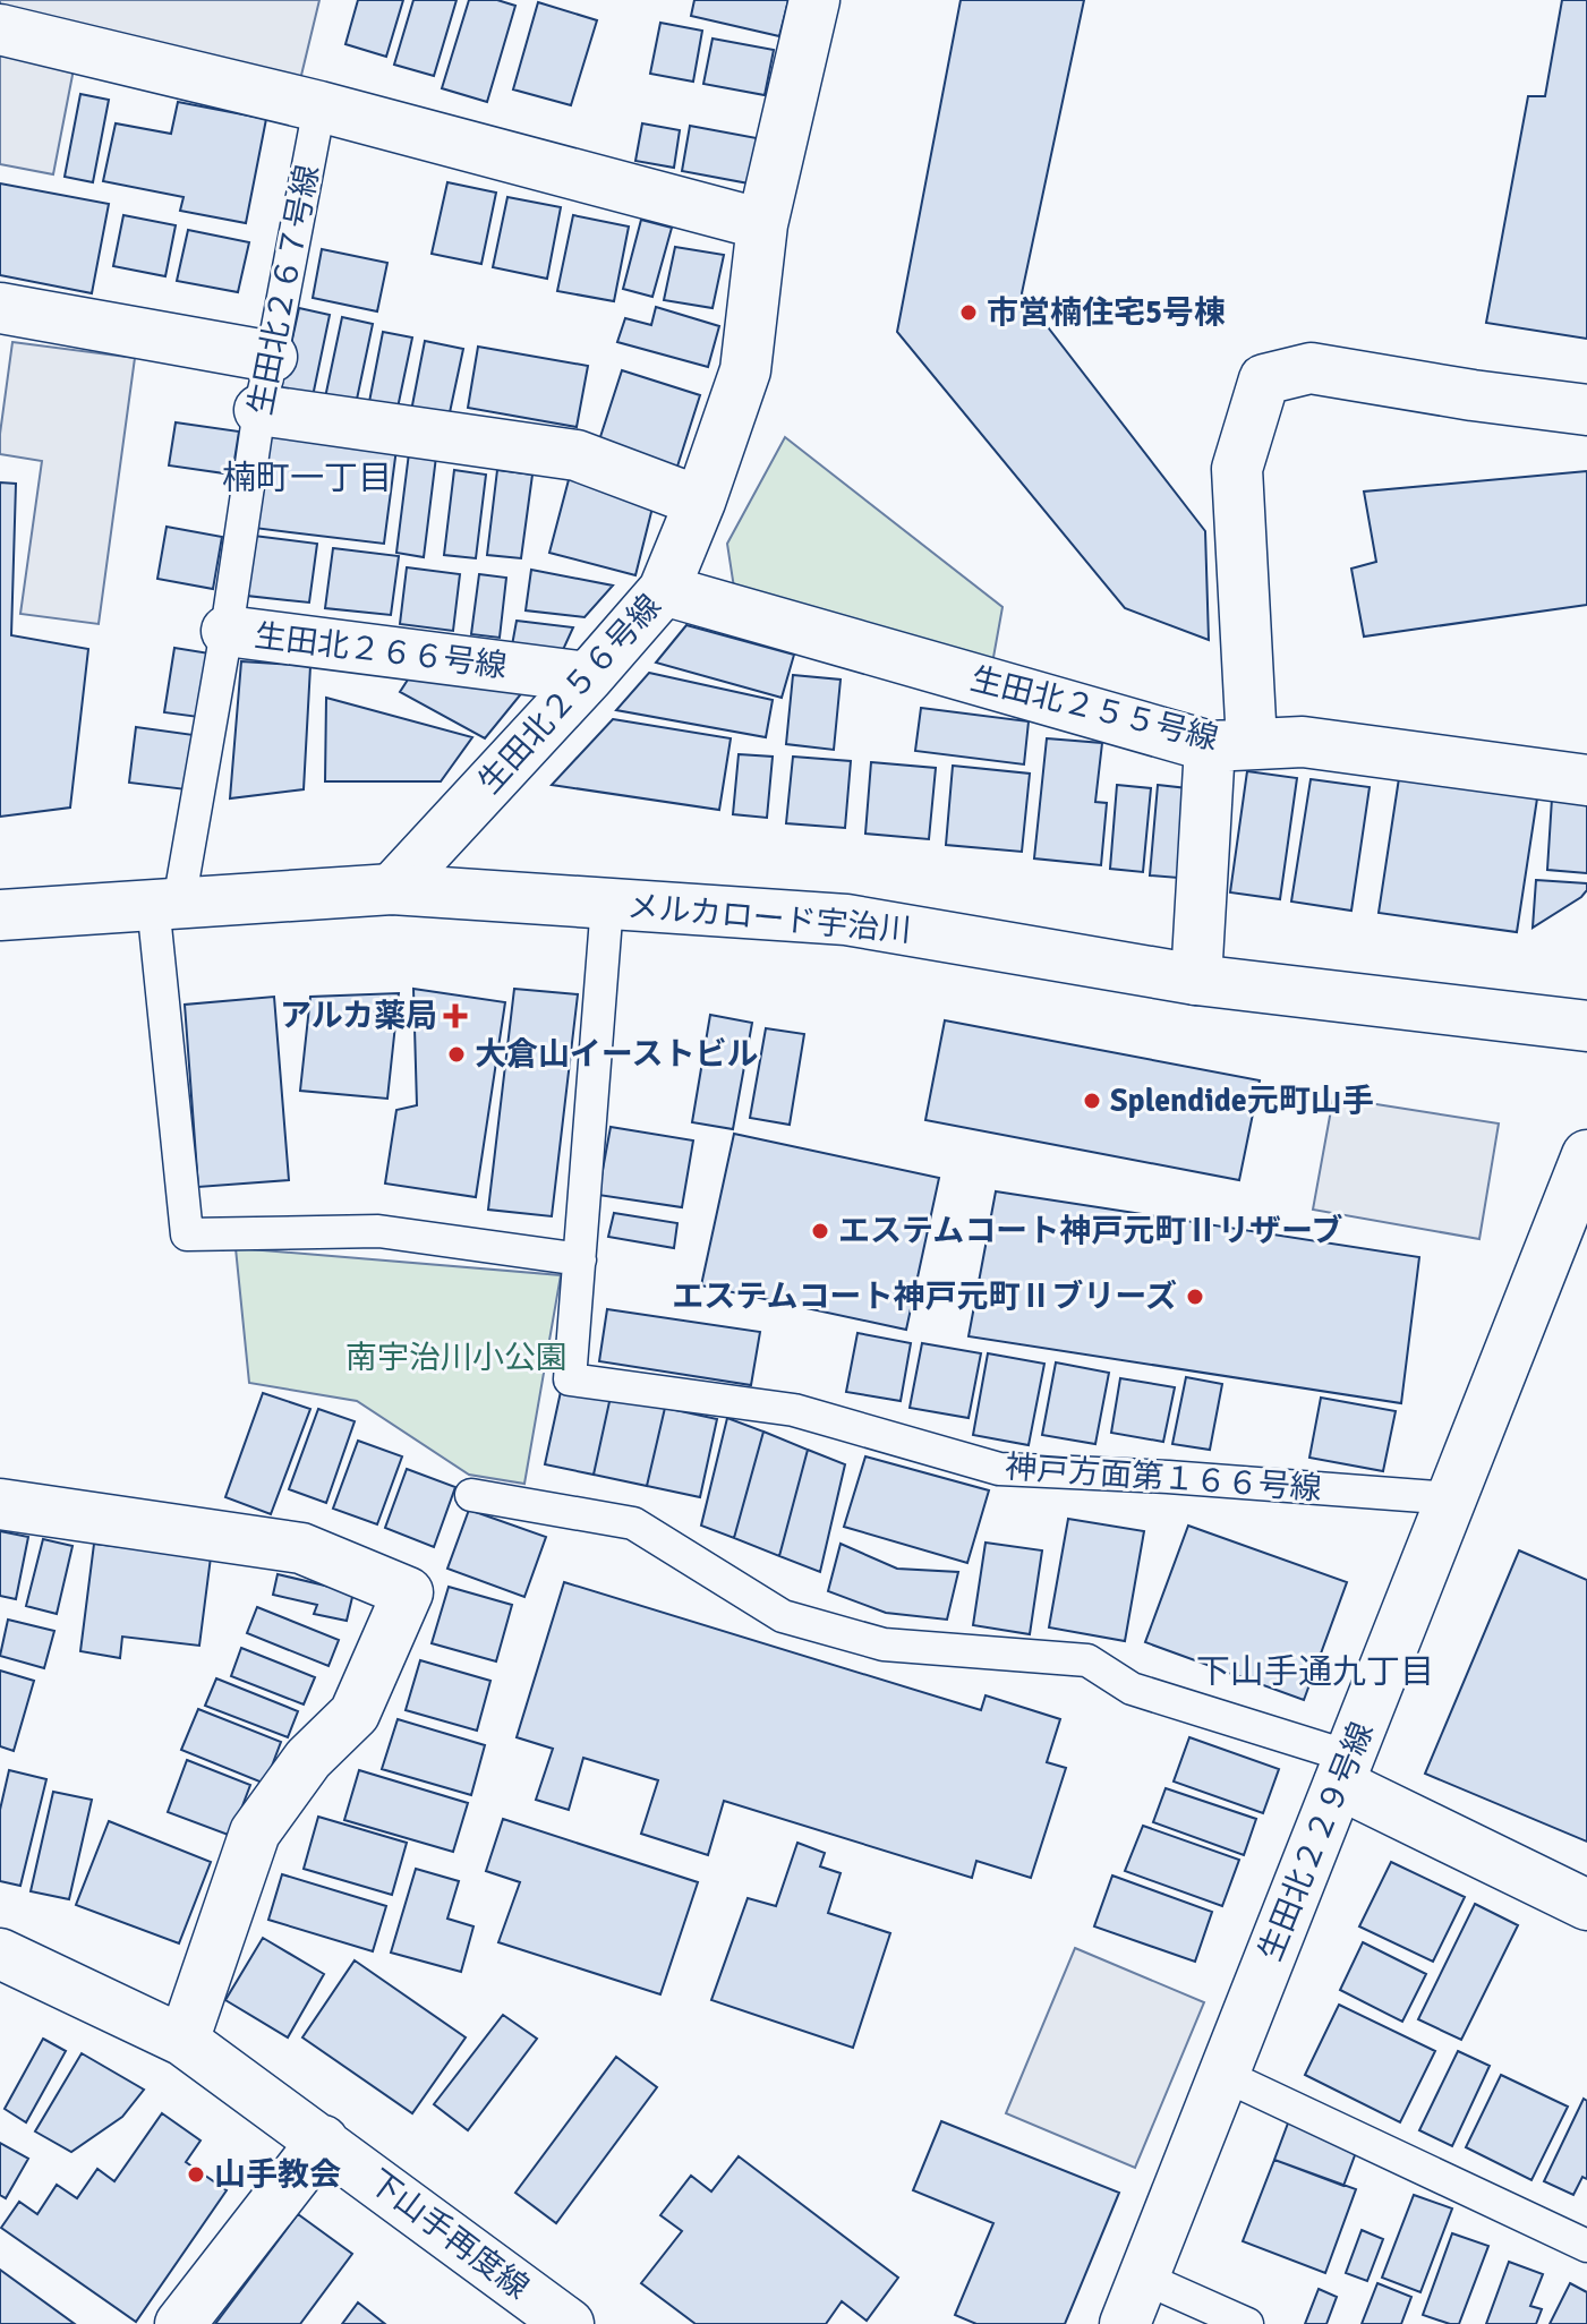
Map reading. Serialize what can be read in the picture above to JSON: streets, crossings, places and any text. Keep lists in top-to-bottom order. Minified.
{"streets":{"street":["生田北２６６号線","生田北２５６号線","生田北２５５号線","メルカロード宇治川","生田北２２９号線","下山手再度線"],"lane":["生田北２６７号線","神戸方面第１６６号線"]},"crossings":[["生田北２６７号線","生田北２６６号線"],["生田北２６７号線","メルカロード宇治川"],["生田北２６６号線","生田北２５６号線"],["生田北２５６号線","生田北２５５号線"],["生田北２５６号線","メルカロード宇治川"],["メルカロード宇治川","神戸方面第１６６号線"],["神戸方面第１６６号線","生田北２２９号線"]],"districts":["楠町一丁目","下山手通九丁目"],"parks":["南宇治川小公園"],"places":{"other":["市営楠住宅5号棟","大倉山イーストビル","Splendide元町山手","エステムコート神戸元町Ⅱリザーブ","エステムコート神戸元町Ⅱブリーズ","山手教会"],"health":["アルカ薬局"]}}
